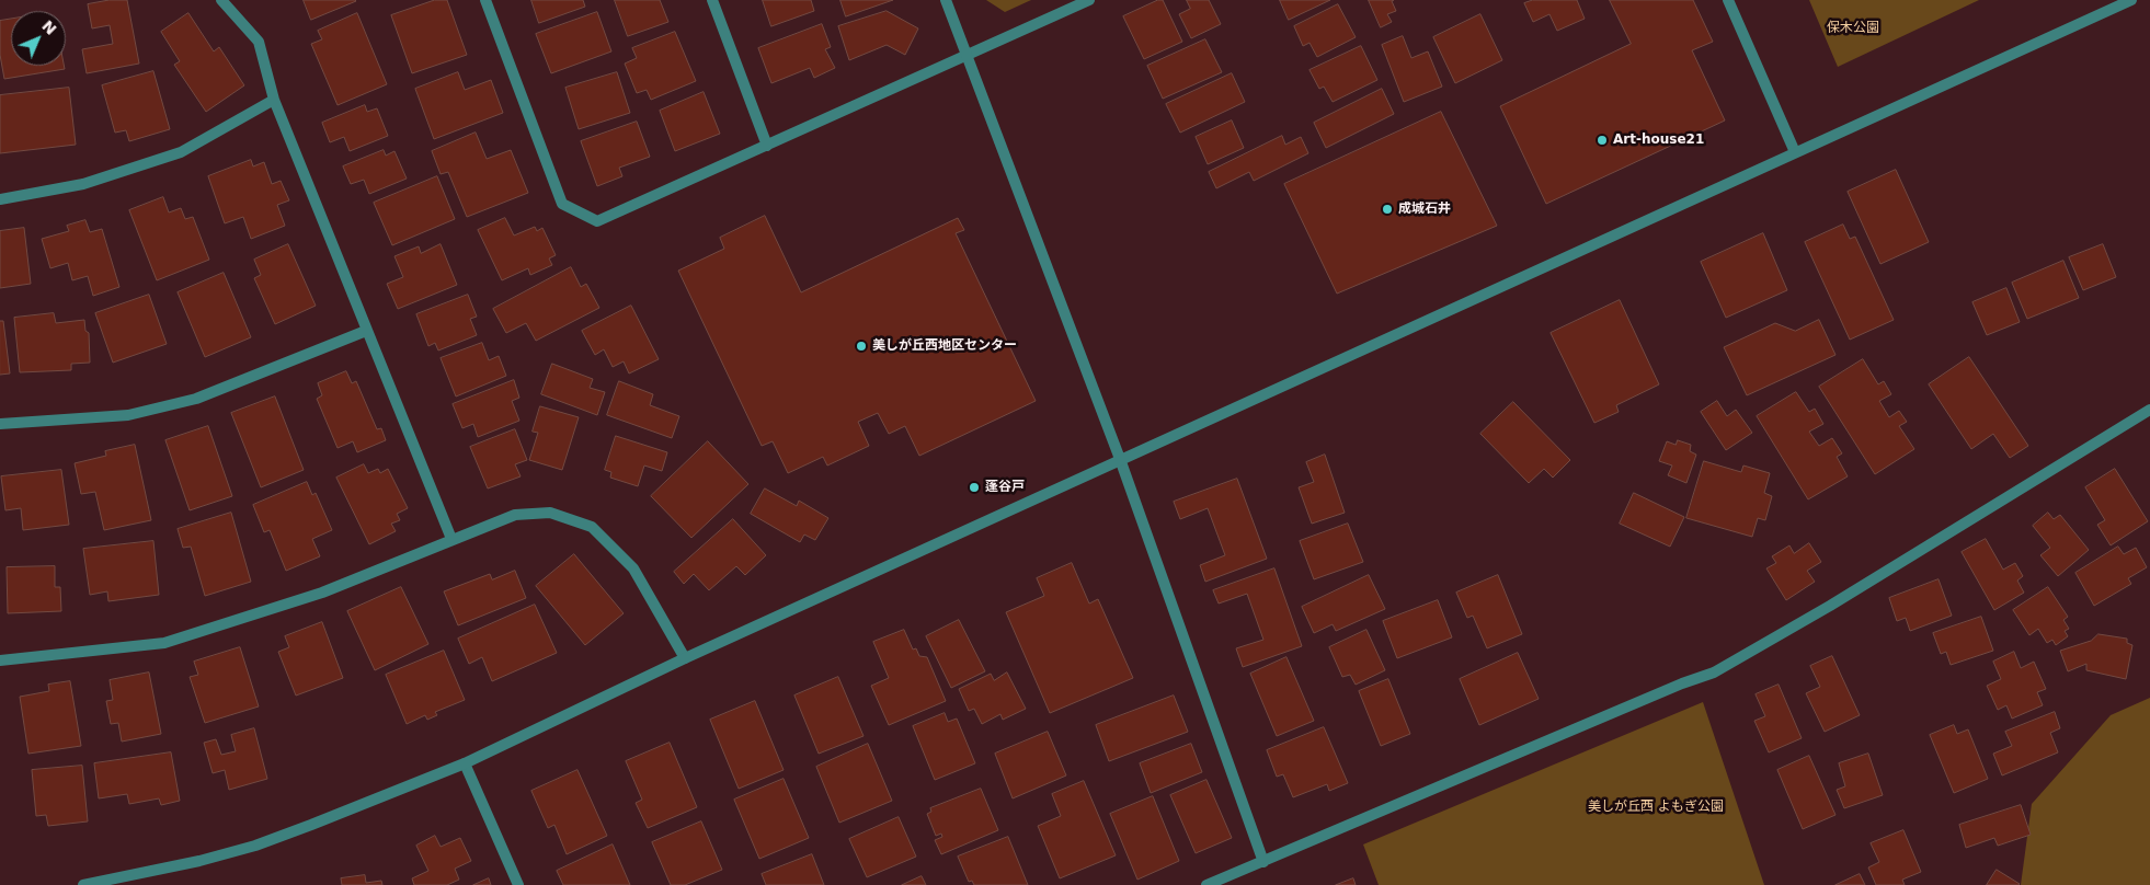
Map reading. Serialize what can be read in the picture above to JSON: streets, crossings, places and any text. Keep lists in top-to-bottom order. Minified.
{"parks":["保木公園","美しが丘西 よもぎ公園"],"places":["Art-house21","成城石井","美しが丘西地区センター","蓬谷戸"],"north":"top right"}
